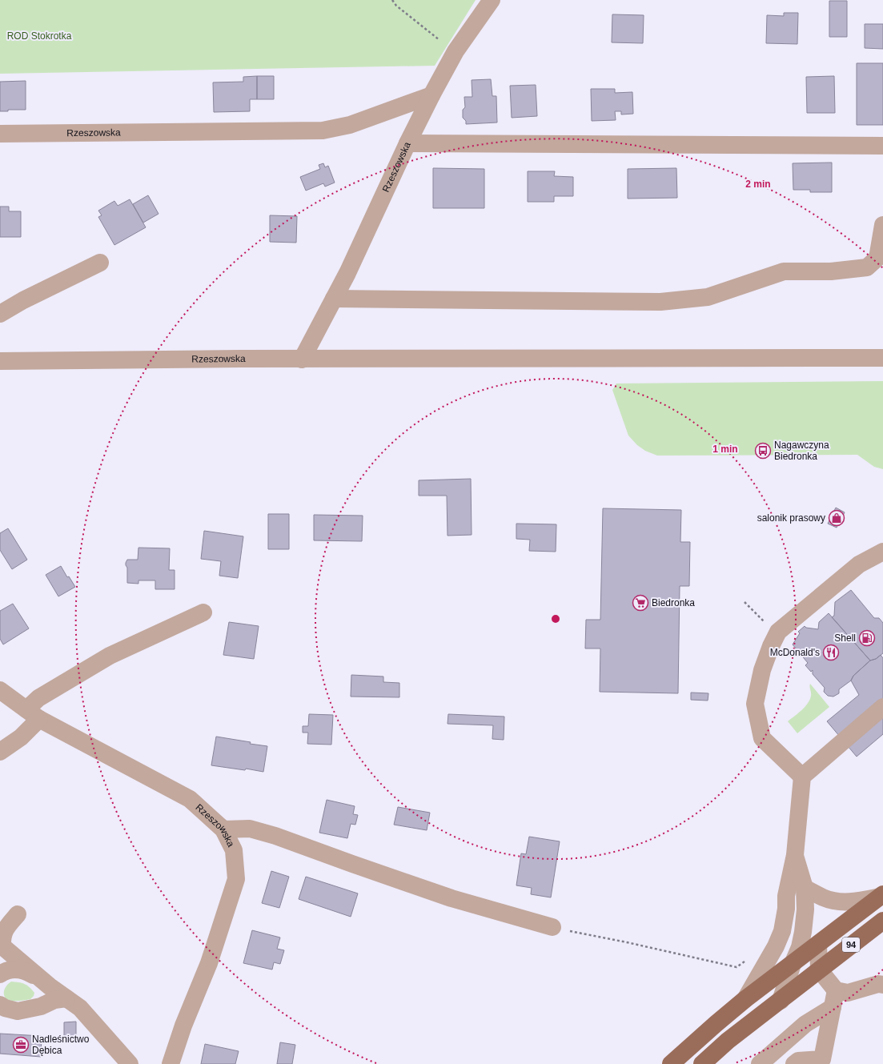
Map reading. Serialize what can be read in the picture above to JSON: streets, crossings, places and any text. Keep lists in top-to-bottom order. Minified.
{"streets":{"main road":["94"],"street":["Rzeszowska"]},"parks":["ROD Stokrotka"],"places":{"bus stop":["Nagawczyna Biedronka"],"shop":["salonik prasowy"],"supermarket":["Biedronka"],"fuel station":["Shell"],"restaurant":["McDonald's"],"office":["Nadleśnictwo Dębica"]},"rings":["2 min","1 min"]}
